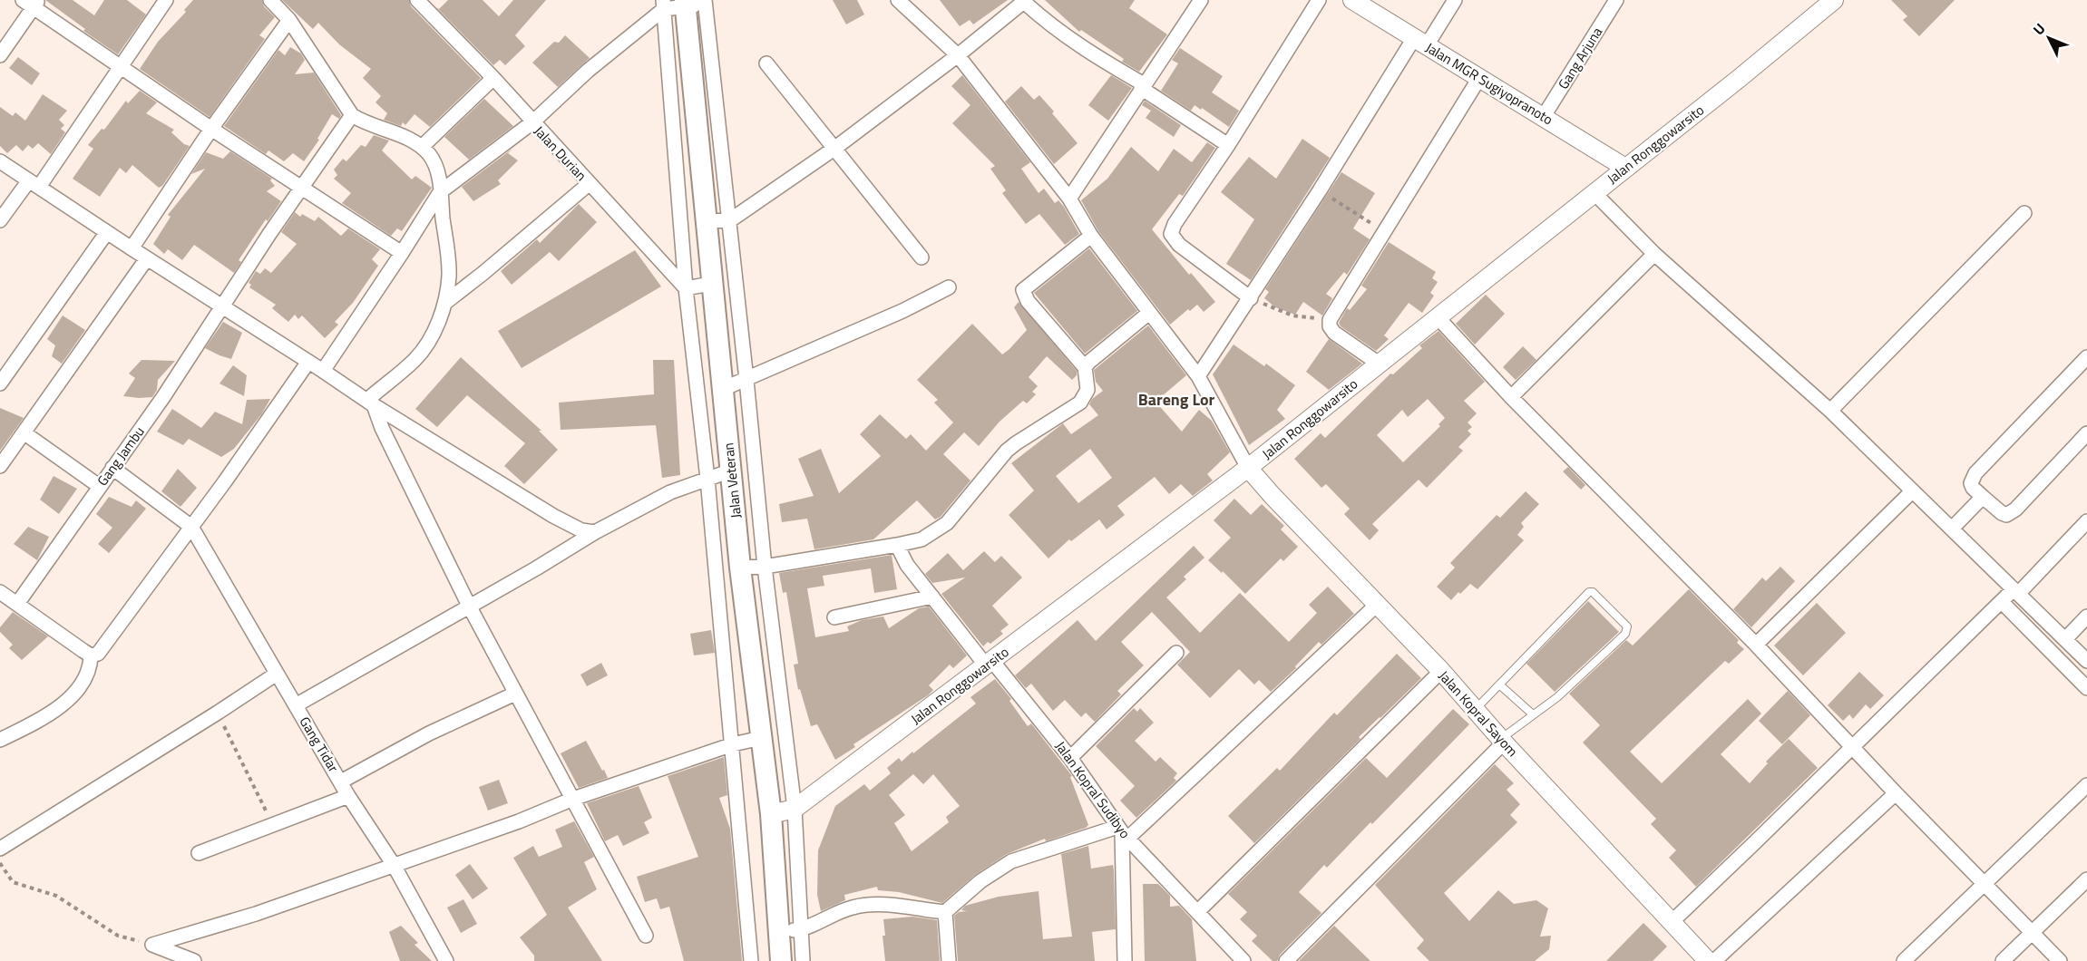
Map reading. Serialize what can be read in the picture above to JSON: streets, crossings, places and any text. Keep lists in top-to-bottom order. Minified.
{"streets":{"main road":["Jalan Veteran"],"street":["Gang Arjuna","Jalan MGR Sugiyopranoto","Jalan Ronggowarsito","Jalan Durian","Gang Jambu","Jalan Kopral Sayom","Gang Tidar","Jalan Kopral Sudibyo"]},"crossings":[["Gang Arjuna","Jalan MGR Sugiyopranoto"],["Jalan MGR Sugiyopranoto","Jalan Ronggowarsito"],["Jalan Ronggowarsito","Jalan Veteran"],["Jalan Ronggowarsito","Jalan Kopral Sayom"],["Jalan Ronggowarsito","Jalan Kopral Sudibyo"]],"districts":["Bareng Lor"],"north":"top left"}
